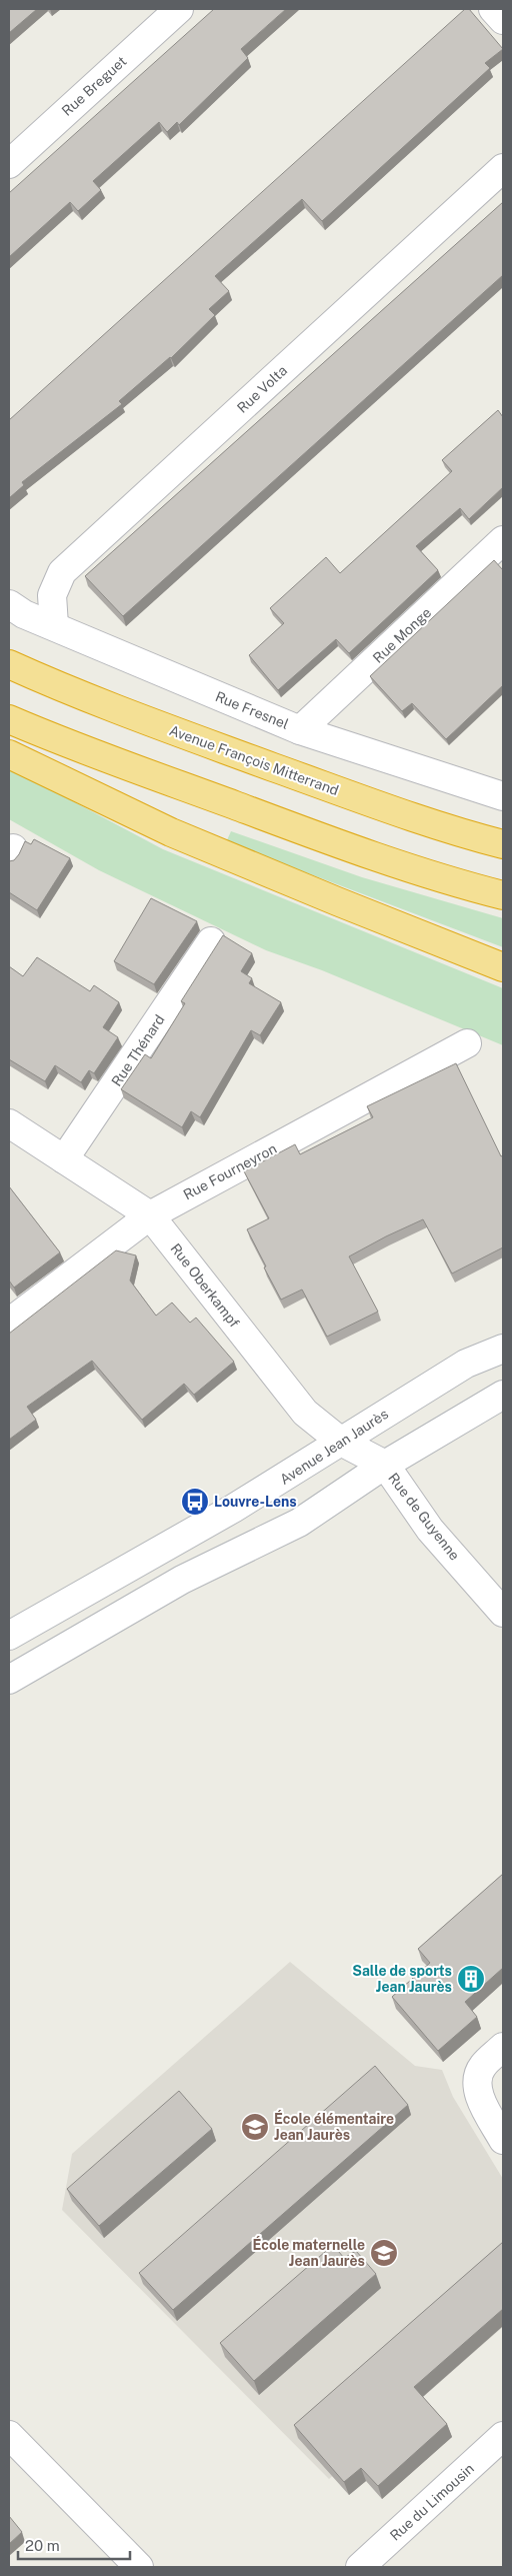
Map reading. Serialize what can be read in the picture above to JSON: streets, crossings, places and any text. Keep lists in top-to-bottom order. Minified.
{"streets":{"highway":["Avenue François Mitterrand"],"street":["Rue Breguet","Rue Volta","Rue Monge","Rue Fresnel","Rue Thénard","Rue Fourneyron","Rue Oberkampf","Avenue Jean Jaurès","Rue de Guyenne","Rue du Limousin"]},"crossings":[["Rue Volta","Rue Fresnel"],["Rue Monge","Rue Fresnel"],["Rue Thénard","Rue Oberkampf"],["Rue Fourneyron","Rue Oberkampf"],["Rue Oberkampf","Avenue Jean Jaurès"],["Rue Oberkampf","Rue de Guyenne"]],"places":{"bus stop":["Louvre-Lens"],"building":["Salle de sports Jean Jaurès"],"school or university":["École élémentaire Jean Jaurès","École maternelle Jean Jaurès"]},"scale_bar":"20 m"}
